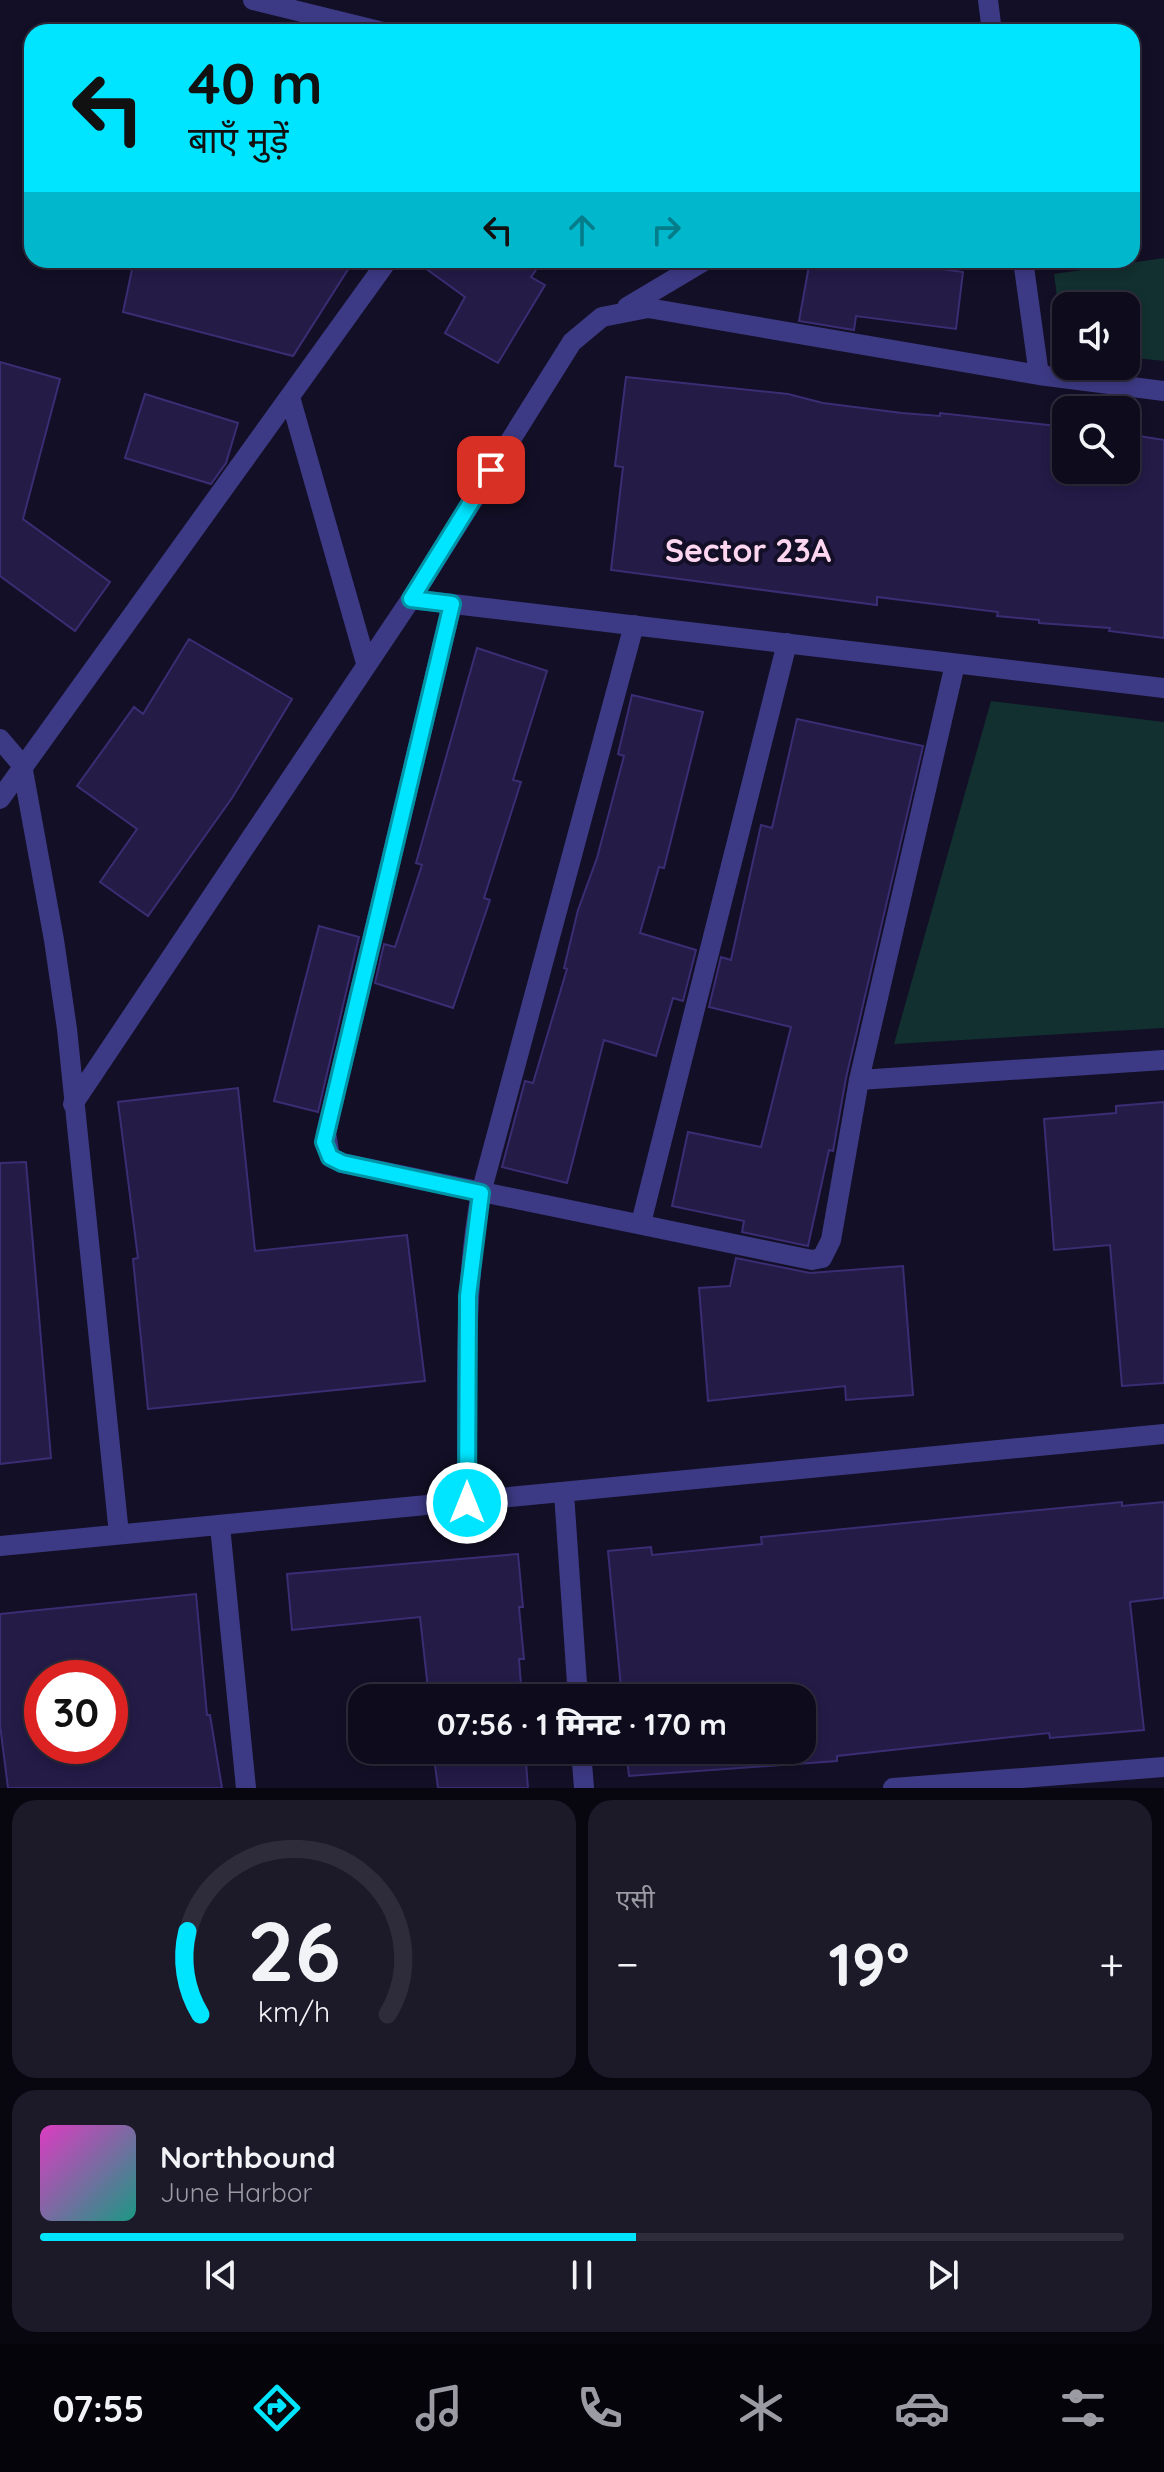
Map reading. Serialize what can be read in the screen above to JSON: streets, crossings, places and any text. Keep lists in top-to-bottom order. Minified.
{"districts":["Sector 23A"],"page":{"turn":["40 m","बाएँ मुड़ें"],"limit":"30","trip":"07:56 · 1 मिनट · 170 m","tile":"एसी","heat":["−","19°","+"],"song":["Northbound","June Harbor"],"tabs":"07:55","gauge":["26","km/h"]}}
